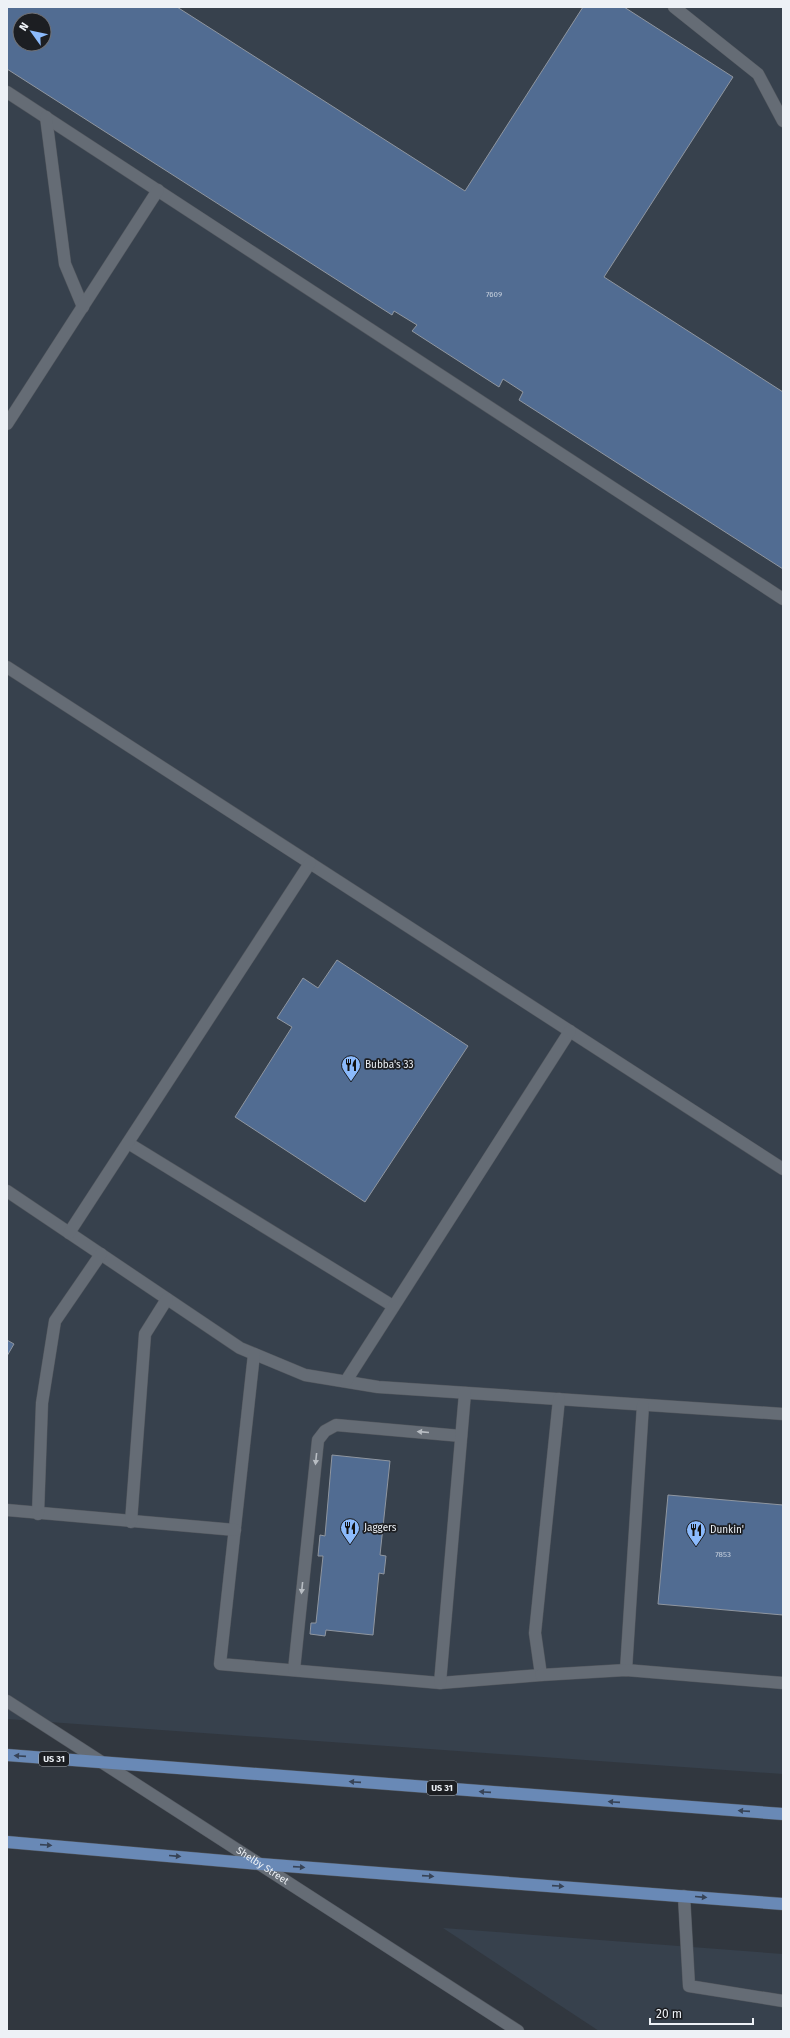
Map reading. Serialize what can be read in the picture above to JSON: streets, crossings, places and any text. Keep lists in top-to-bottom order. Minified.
{"streets":{"main road":["US 31"],"street":["Shelby Street"]},"crossings":[["US 31","Shelby Street"]],"places":{"restaurant":["Bubba's 33","Jaggers","Dunkin'"]},"house_numbers":["7609","7853"],"scale_bar":"20 m","north":"top left"}
